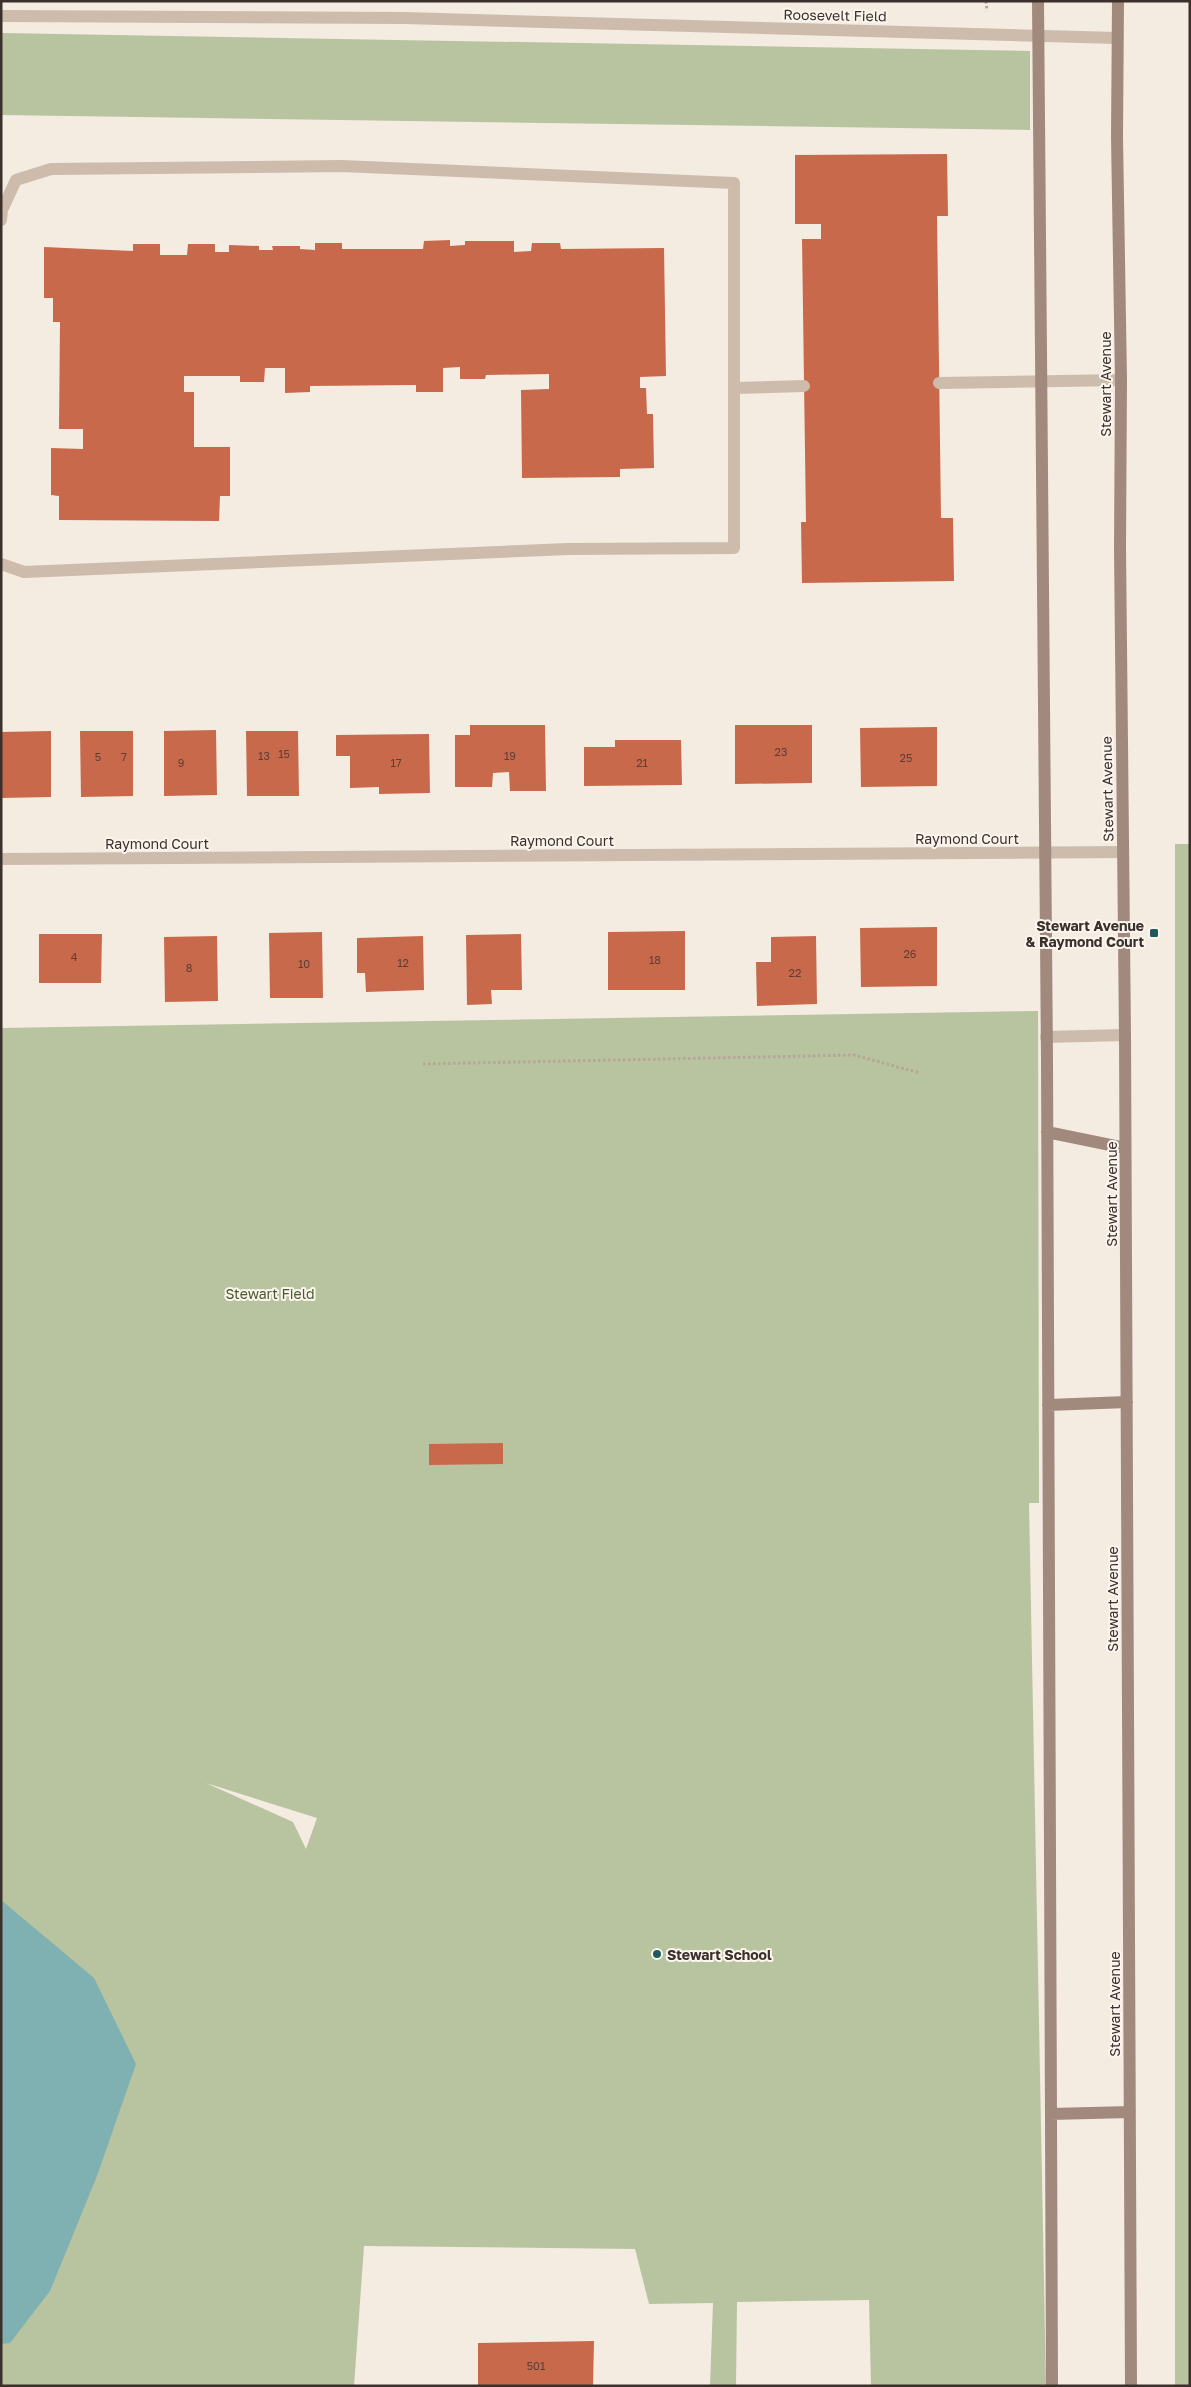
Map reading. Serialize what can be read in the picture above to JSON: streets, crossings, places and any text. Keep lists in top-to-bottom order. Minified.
{"streets":{"main road":["Stewart Avenue"],"street":["Roosevelt Field","Raymond Court"]},"crossings":[["Roosevelt Field","Stewart Avenue"],["Stewart Avenue","Raymond Court"]],"parks":["Stewart Field"],"places":{"transit":["Stewart Avenue & Raymond Court"],"other":["Stewart School"]},"house_numbers":["23","15","13","19","5","7","25","9","17","21","26","4","18","12","10","8","22","501"]}
